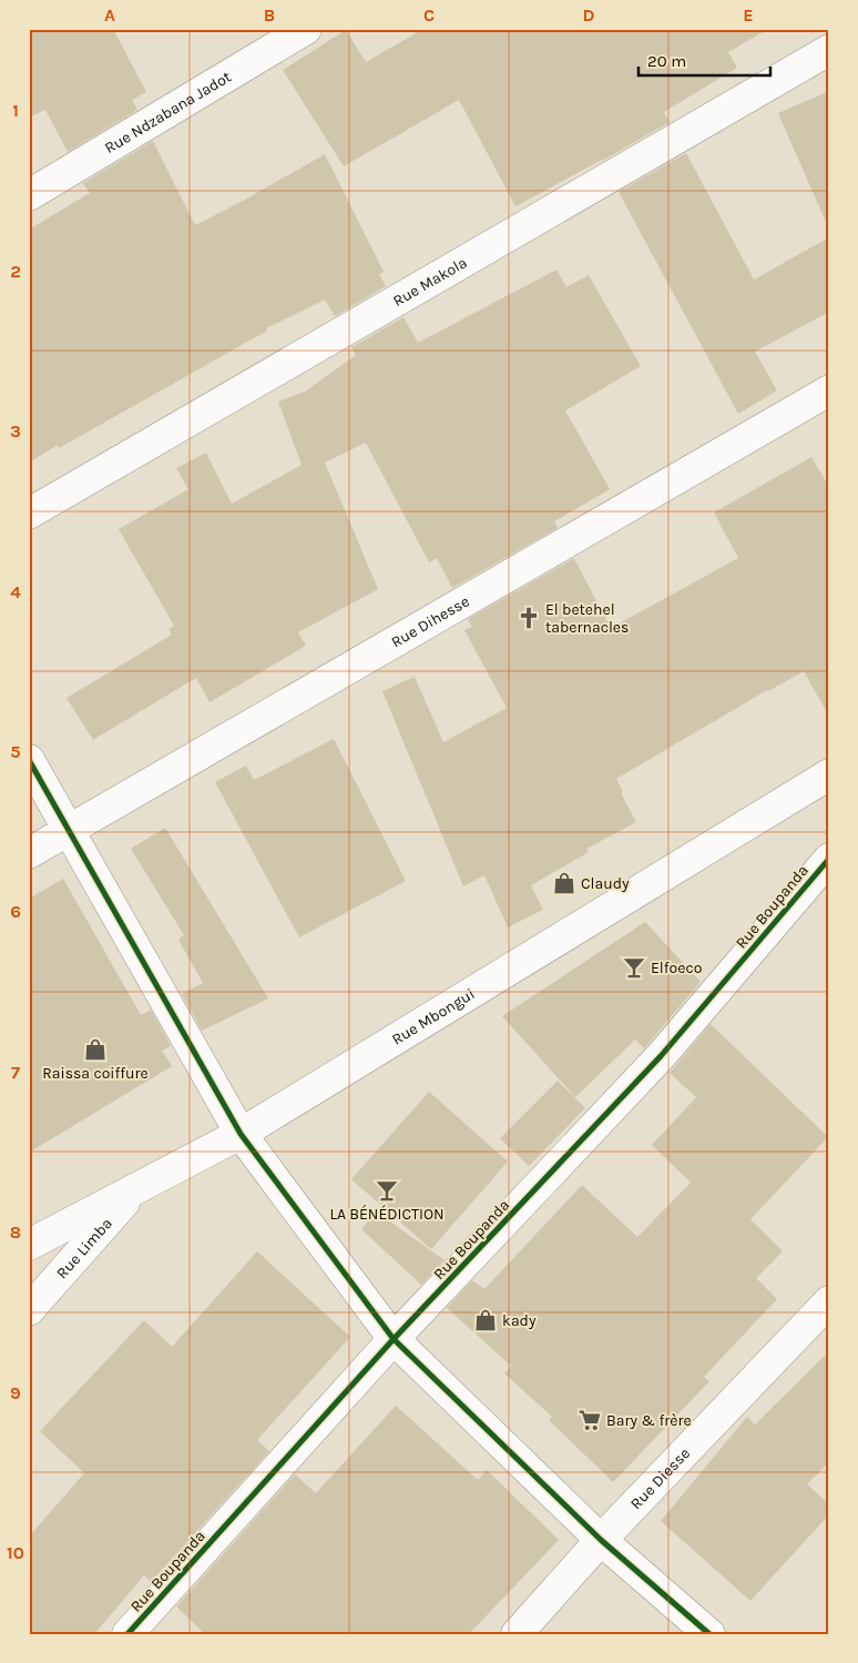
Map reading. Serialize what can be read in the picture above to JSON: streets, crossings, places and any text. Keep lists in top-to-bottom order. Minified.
{"streets":{"street":["Rue Ndzabana Jadot","Rue Makola","Rue Dihesse","Rue Boupanda","Rue Mbongui","Rue Limba","Rue Diesse"]},"crossings":[["Rue Mbongui","Rue Limba"]],"places":{"church":["El betehel tabernacles"],"shop":["Claudy","Raissa coiffure","kady"],"bar":["Elfoeco","LA BÉNÉDICTION"],"supermarket":["Bary & frère"]},"scale_bar":"20 m","grid":{"columns":["A","B","C","D","E"],"rows":["1","2","3","4","5","6","7","8","9","10"]}}
